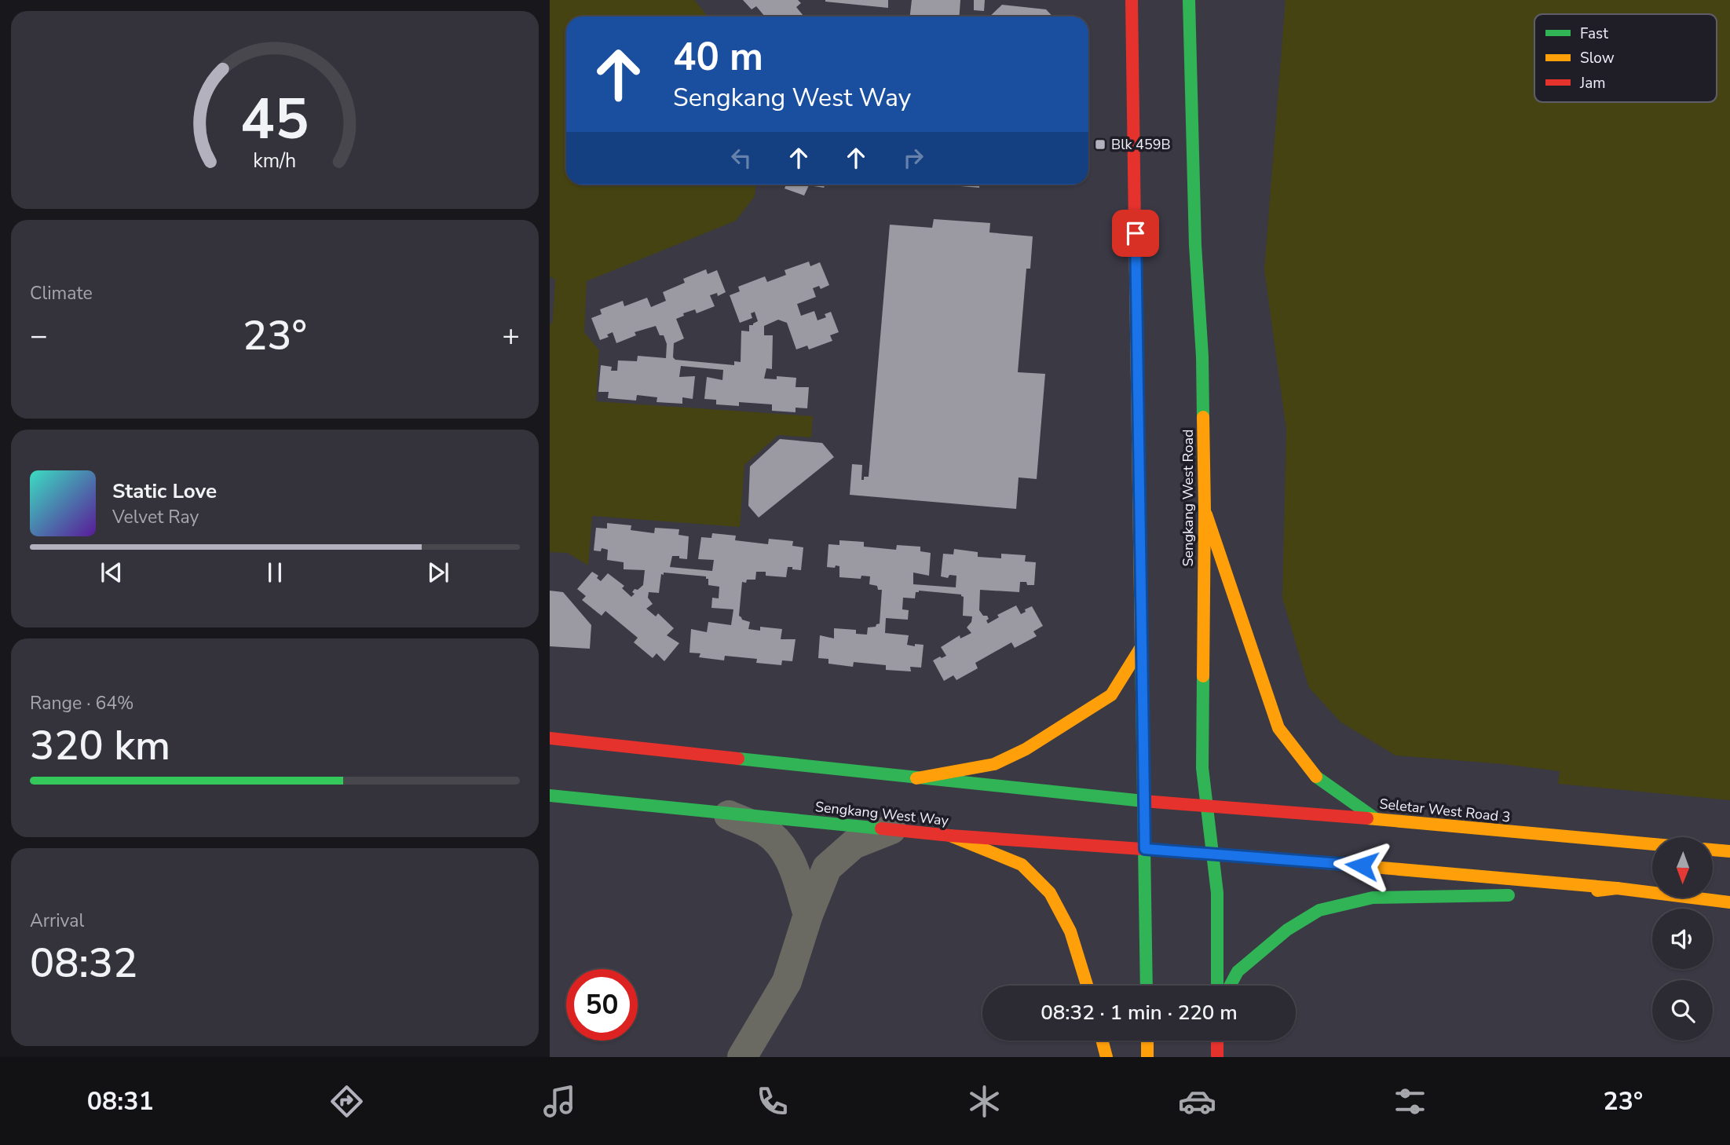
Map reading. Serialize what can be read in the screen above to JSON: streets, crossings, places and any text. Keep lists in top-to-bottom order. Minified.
{"streets":{"main road":["Sengkang West Road","Seletar West Road 3","Sengkang West Way"]},"crossings":[["Sengkang West Road","Seletar West Road 3"],["Sengkang West Road","Sengkang West Way"]],"places":{"transit":["Blk 459B"]},"legend":["Fast","Slow","Jam"],"north":"bottom","page":{"turn":["40 m","Sengkang West Way"],"tile":["Climate",["Range · 64%","320 km"],["Arrival","08:32"]],"heat":["−","23°","+"],"song":["Static Love","Velvet Ray"],"limit":"50","trip":"08:32 · 1 min · 220 m","tabs":["08:31","23°"],"gauge":["45","km/h"]}}
